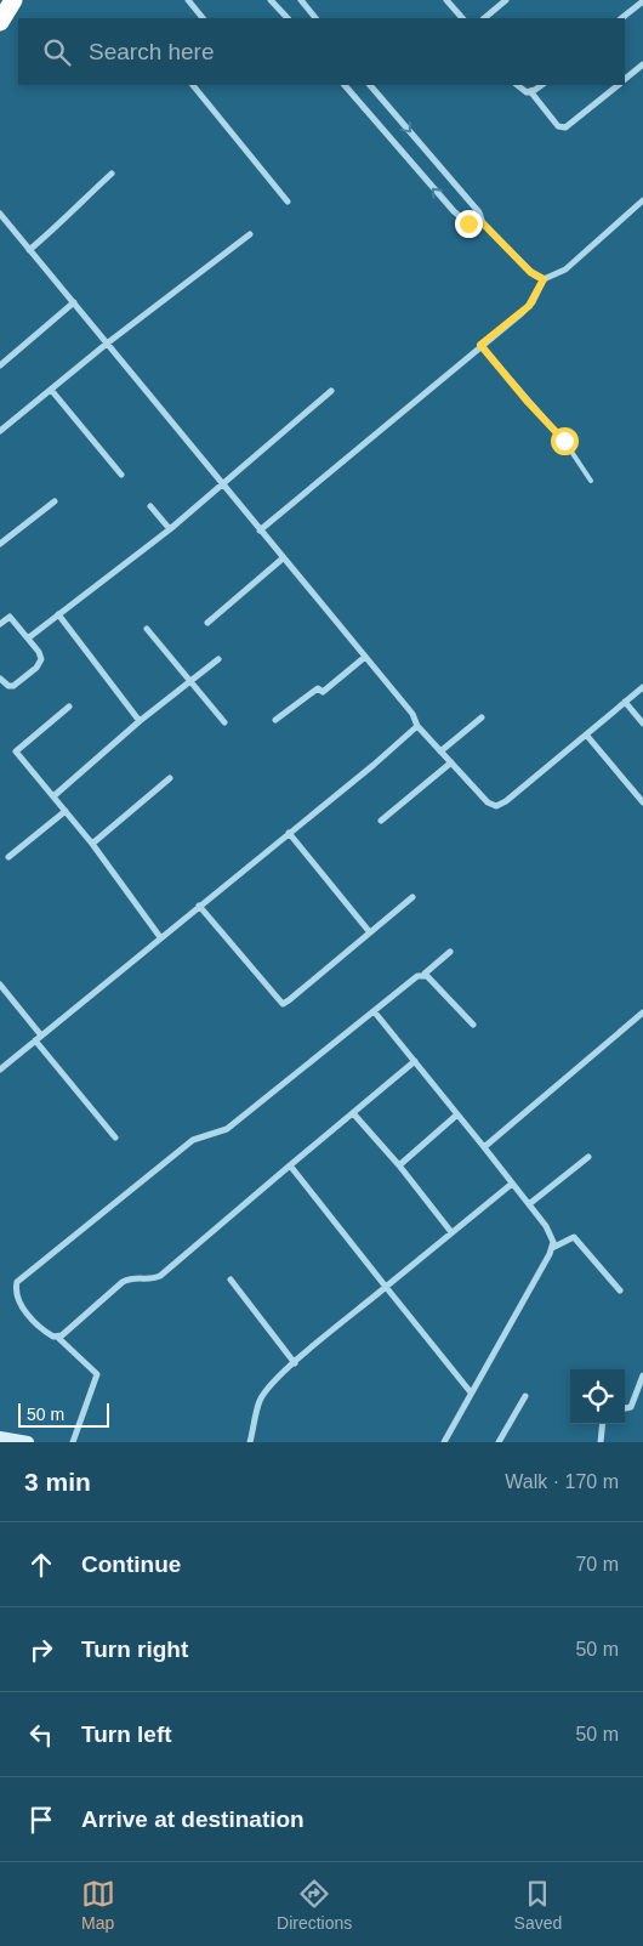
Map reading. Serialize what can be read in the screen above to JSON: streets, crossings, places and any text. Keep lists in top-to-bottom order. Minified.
{"scale_bar":"50 m","page":{"search":"Search here","scale":"50 m","heading":["3 min","Walk · 170 m"],"list":[["Continue","70 m"],["Turn right","50 m"],["Turn left","50 m"],"Arrive at destination"],"nav":["Map","Directions","Saved"]}}
